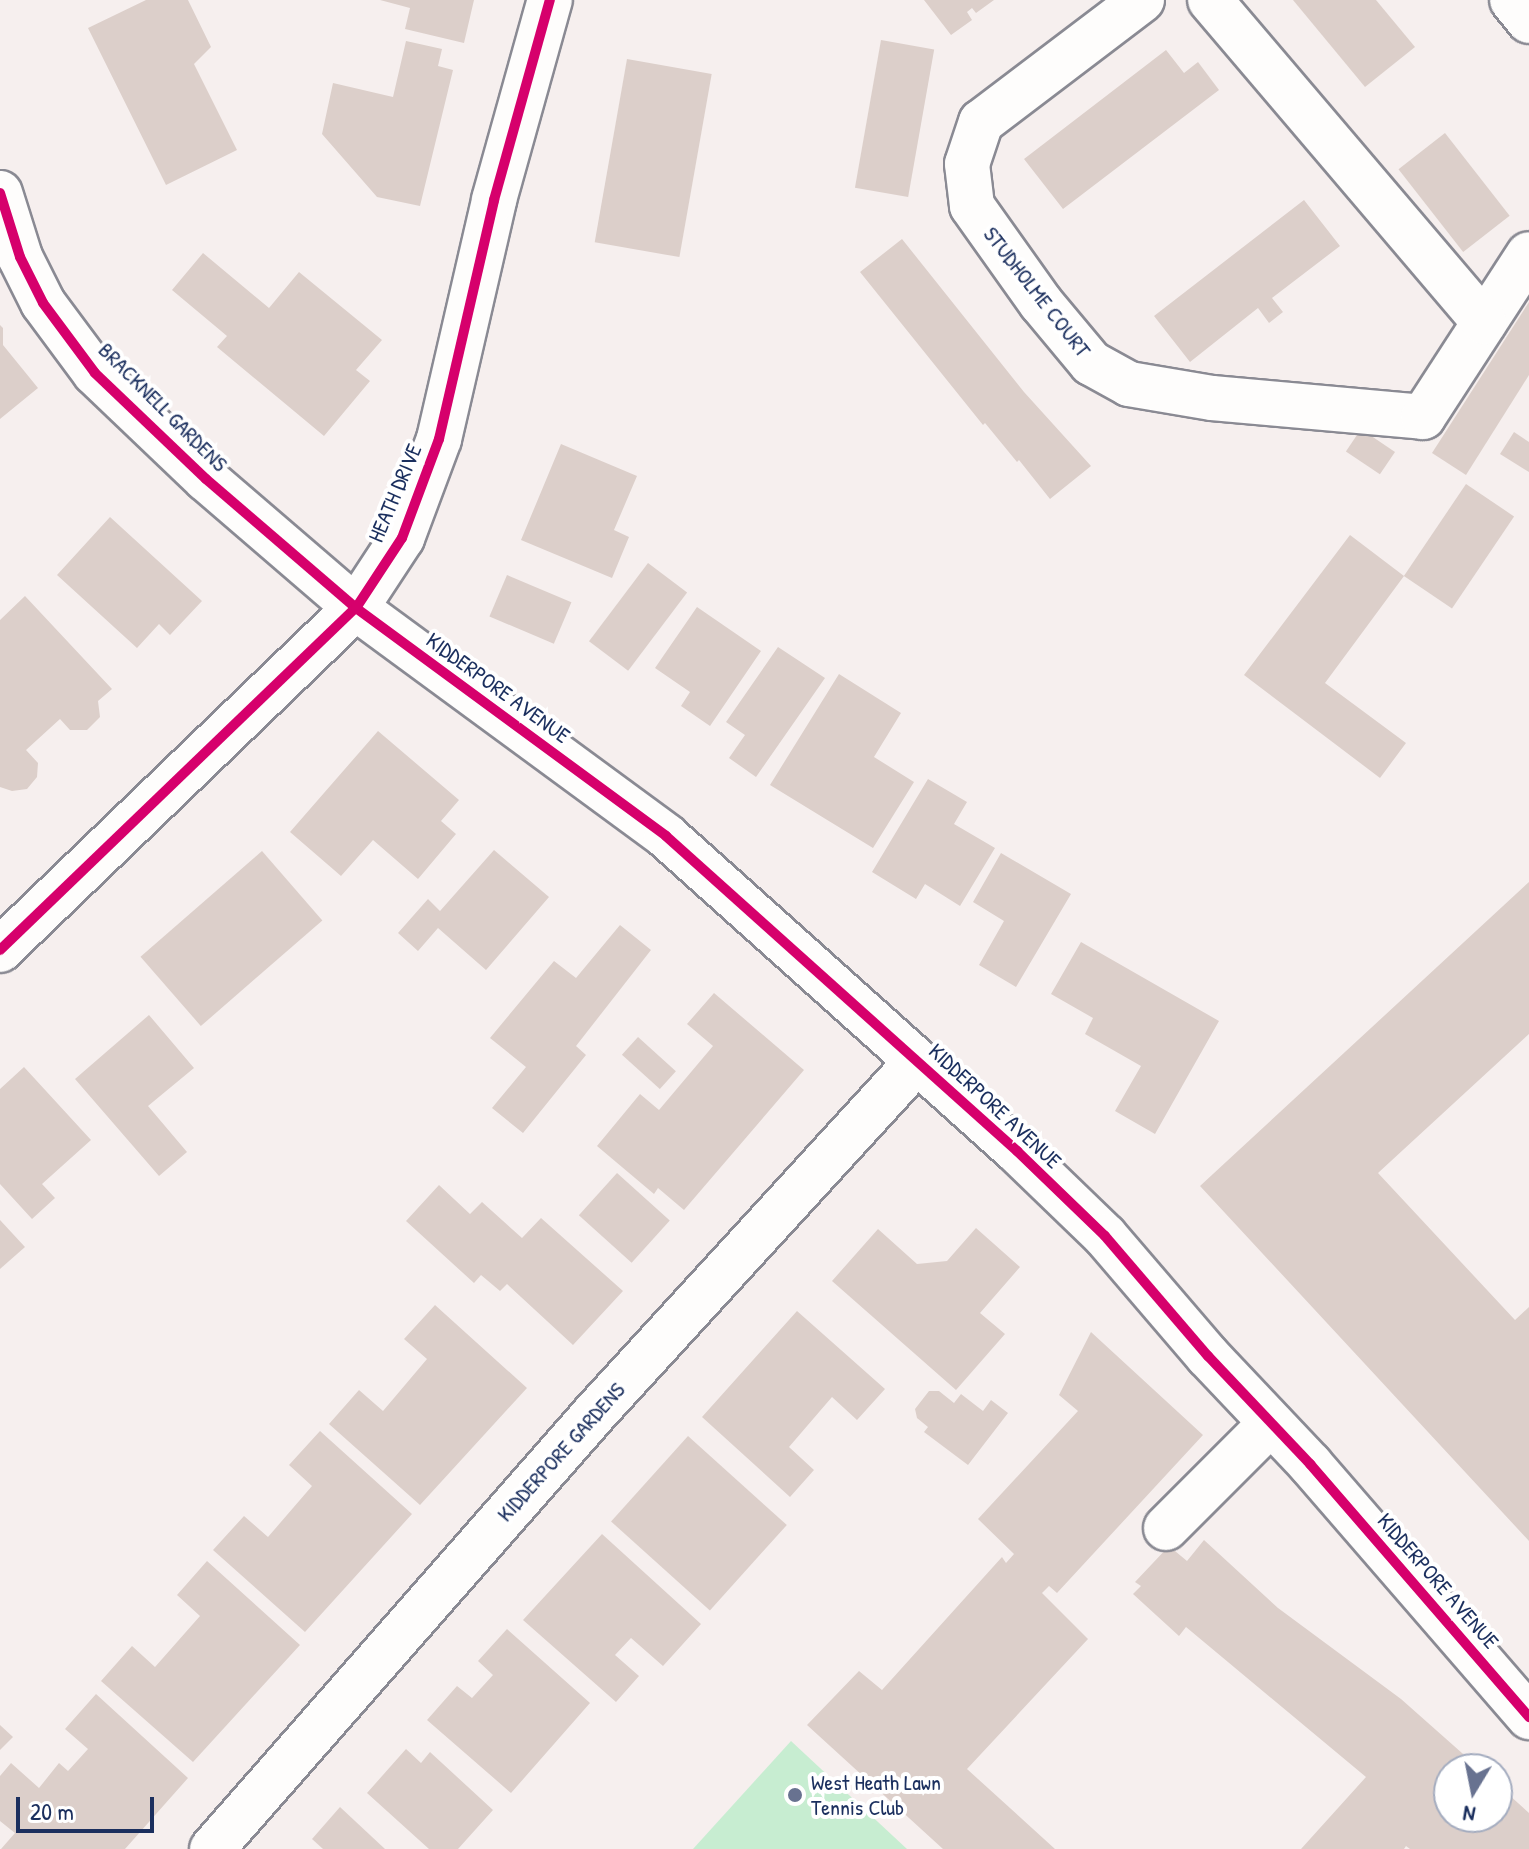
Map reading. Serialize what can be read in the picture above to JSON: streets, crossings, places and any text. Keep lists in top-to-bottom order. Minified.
{"streets":{"main road":["STUDHOLME COURT","BRACKNELL GARDENS","HEATH DRIVE","KIDDERPORE AVENUE","KIDDERPORE GARDENS"]},"crossings":[["BRACKNELL GARDENS","HEATH DRIVE"],["BRACKNELL GARDENS","KIDDERPORE AVENUE"],["HEATH DRIVE","KIDDERPORE AVENUE"],["KIDDERPORE AVENUE","KIDDERPORE GARDENS"]],"places":["West Heath Lawn Tennis Club"],"scale_bar":"20 m","north":"bottom"}
